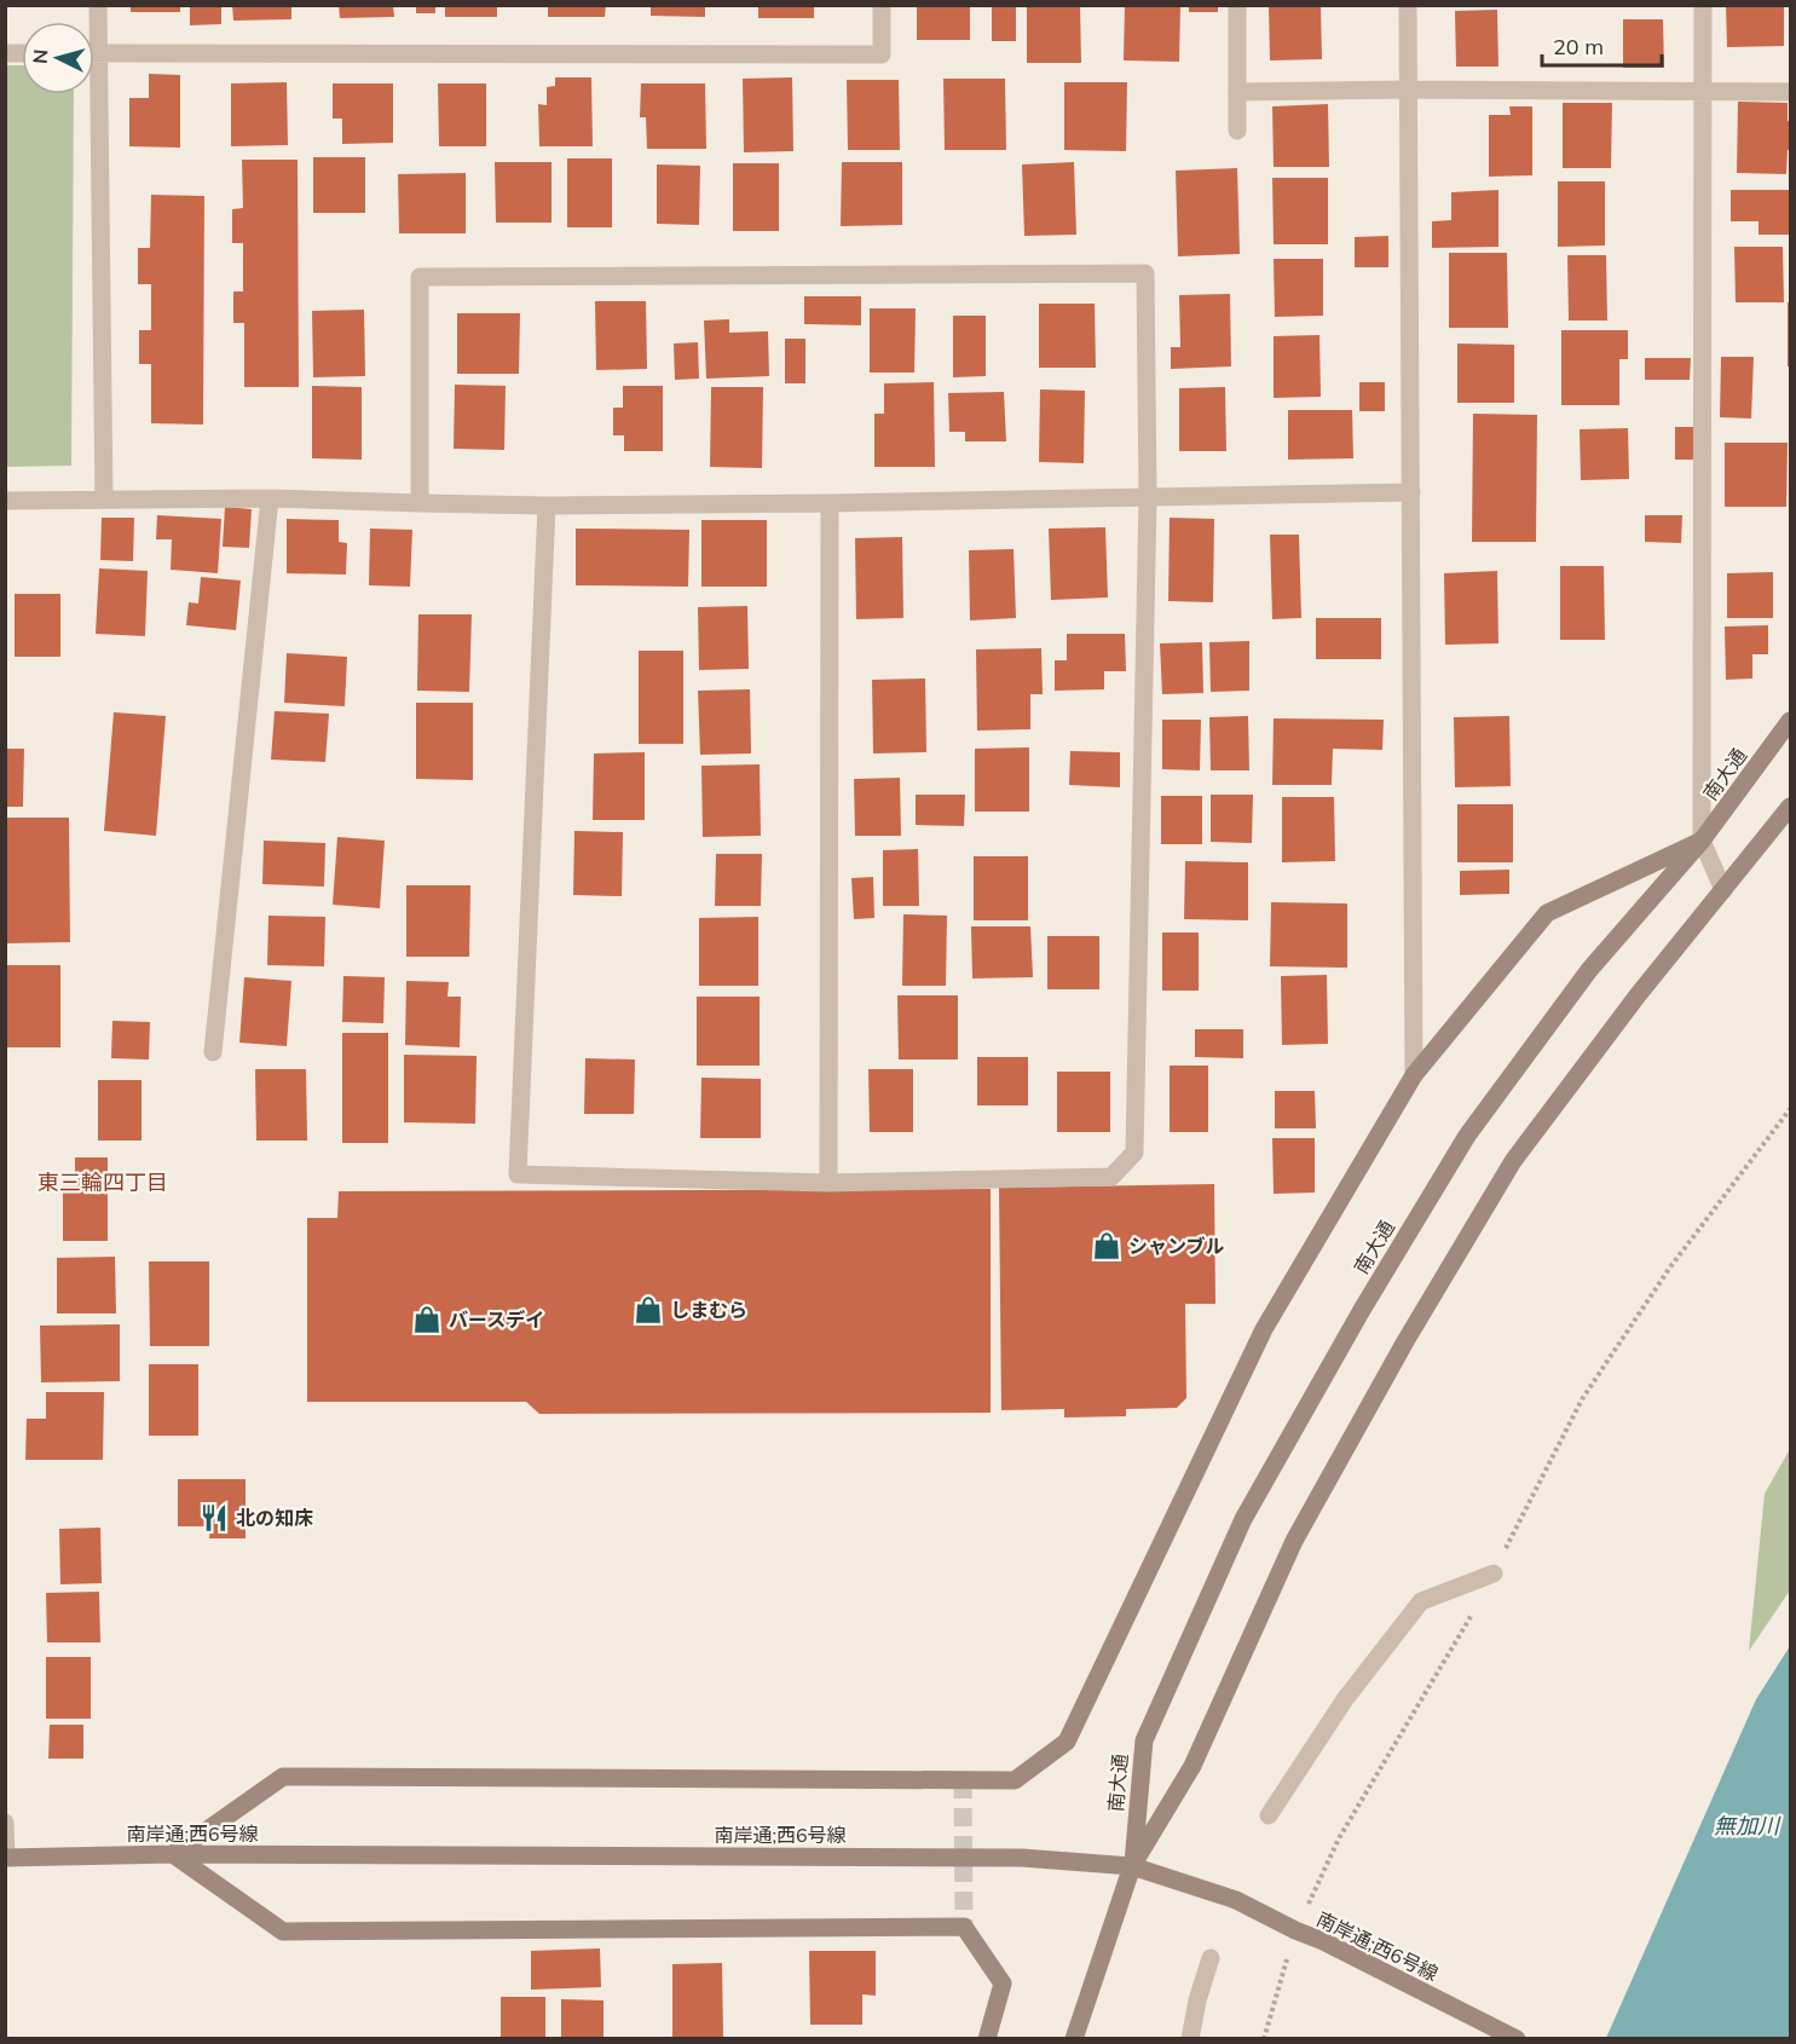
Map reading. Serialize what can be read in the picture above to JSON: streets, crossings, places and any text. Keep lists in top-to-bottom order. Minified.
{"streets":{"street":["南大通","南岸通;西6号線"]},"crossings":[["南大通","南岸通;西6号線"]],"districts":["東三輪四丁目"],"water":["無加川"],"places":{"shop":["シャンブル","しまむら","バースデイ"],"restaurant":["北の知床"]},"scale_bar":"20 m","north":"left"}
